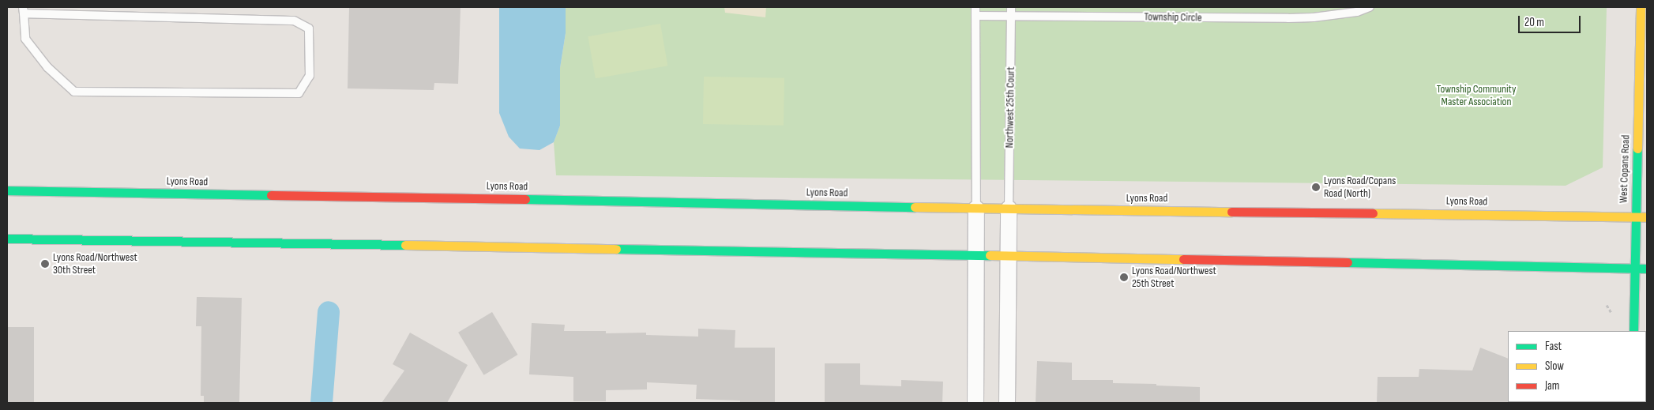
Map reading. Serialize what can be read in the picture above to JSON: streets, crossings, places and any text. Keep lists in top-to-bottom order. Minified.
{"streets":{"main road":["West Copans Road","Lyons Road"],"lane":["Township Circle","Northwest 25th Court"]},"crossings":[["Township Circle","Northwest 25th Court"],["Northwest 25th Court","Lyons Road"],["West Copans Road","Lyons Road"]],"parks":["Township Community Master Association"],"places":["Lyons Road/Copans Road (North)","Lyons Road/Northwest 30th Street","Lyons Road/Northwest 25th Street"],"legend":["Fast","Slow","Jam"],"scale_bar":"20 m"}
